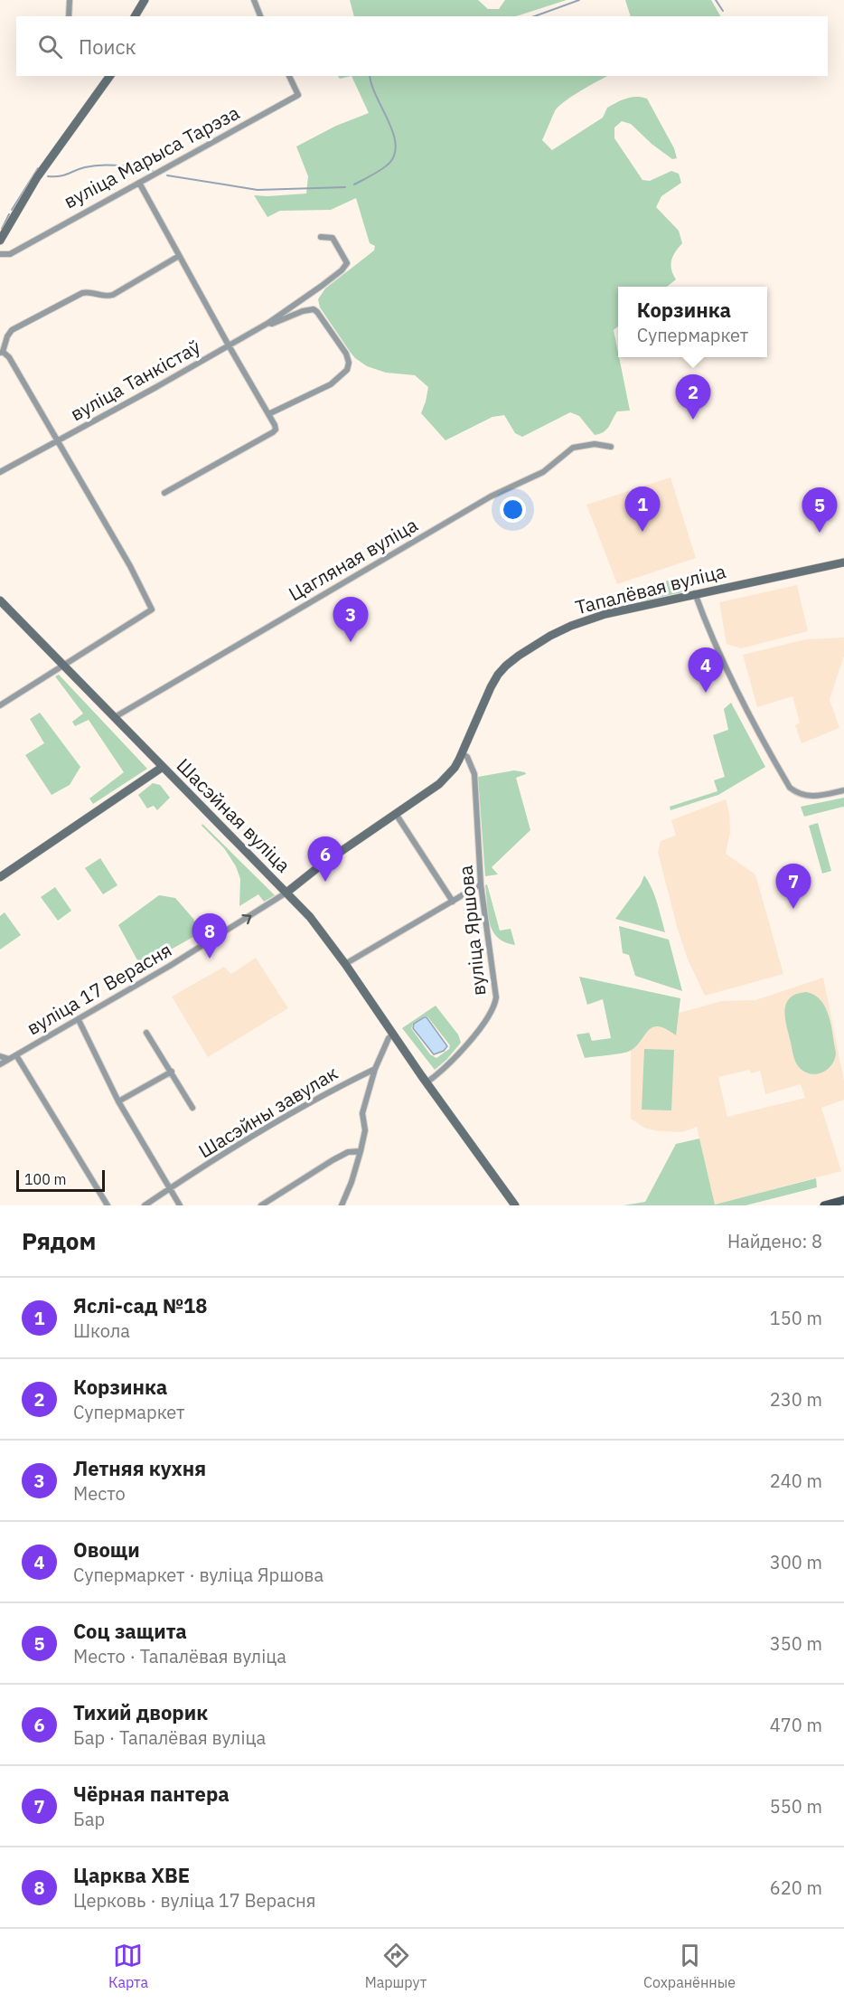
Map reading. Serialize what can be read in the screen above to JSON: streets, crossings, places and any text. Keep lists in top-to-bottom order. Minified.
{"streets":{"main road":["Тапалёвая вуліца","Шасэйная вуліца"],"street":["вуліца Марыса Тарэза","вуліца Танкістаў","Цагляная вуліца","вуліца Яршова","вуліца 17 Верасня","Шасэйны завулак"]},"crossings":[["вуліца Танкістаў","Шасэйная вуліца"],["Цагляная вуліца","Шасэйная вуліца"],["Тапалёвая вуліца","Шасэйная вуліца"],["Тапалёвая вуліца","вуліца Яршова"],["Тапалёвая вуліца","вуліца 17 Верасня"],["Шасэйная вуліца","вуліца Яршова"],["Шасэйная вуліца","вуліца 17 Верасня"]],"one_way":["вуліца 17 Верасня"],"scale_bar":"100 m","page":{"search":"Поиск","popup":["Корзинка","Супермаркет"],"pins":["2","1","5","3","4","6","7","8"],"scale":"100 m","heading":["Рядом","Найдено: 8"],"list":[{"mark":"1","name":"Яслі-сад №18","note":"Школа","value":"150 m"},{"mark":"2","name":"Корзинка","note":"Супермаркет","value":"230 m"},{"mark":"3","name":"Летняя кухня","note":"Место","value":"240 m"},{"mark":"4","name":"Овощи","note":"Супермаркет · вуліца Яршова","value":"300 m"},{"mark":"5","name":"Соц защита","note":"Место · Тапалёвая вуліца","value":"350 m"},{"mark":"6","name":"Тихий дворик","note":"Бар · Тапалёвая вуліца","value":"470 m"},{"mark":"7","name":"Чёрная пантера","note":"Бар","value":"550 m"},{"mark":"8","name":"Царква ХВЕ","note":"Церковь · вуліца 17 Верасня","value":"620 m"}],"nav":["Карта","Маршрут","Сохранённые"]}}
